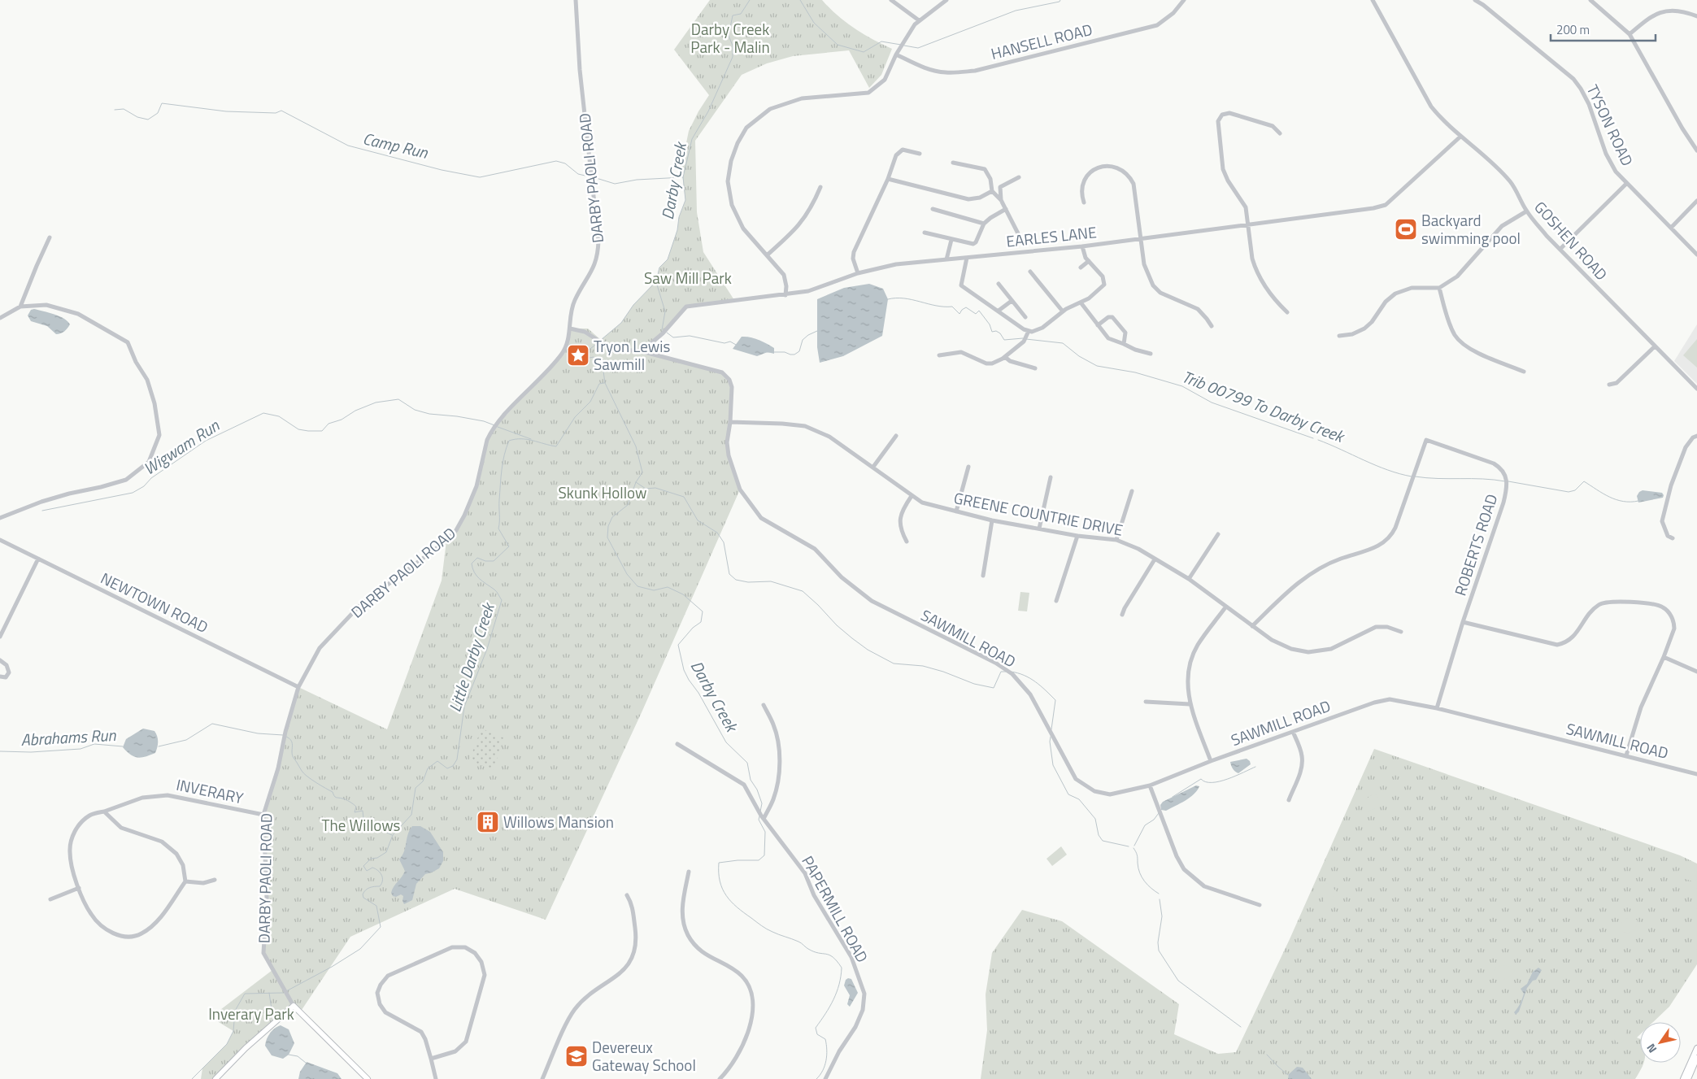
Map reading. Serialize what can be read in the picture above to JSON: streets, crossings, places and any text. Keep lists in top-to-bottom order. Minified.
{"streets":{"main road":["DARBY PAOLI ROAD"],"street":["HANSELL ROAD","TYSON ROAD","EARLES LANE","GOSHEN ROAD","GREENE COUNTRIE DRIVE","ROBERTS ROAD","NEWTOWN ROAD","SAWMILL ROAD","INVERARY","PAPERMILL ROAD"]},"crossings":[["DARBY PAOLI ROAD","NEWTOWN ROAD"],["DARBY PAOLI ROAD","SAWMILL ROAD"],["DARBY PAOLI ROAD","INVERARY"],["EARLES LANE","GOSHEN ROAD"],["EARLES LANE","SAWMILL ROAD"],["GREENE COUNTRIE DRIVE","ROBERTS ROAD"],["GREENE COUNTRIE DRIVE","SAWMILL ROAD"],["ROBERTS ROAD","SAWMILL ROAD"]],"water":["Camp Run","Darby Creek","Trib 00799 To Darby Creek","Wigwam Run","Little Darby Creek","Abrahams Run"],"parks":["Darby Creek Park - Malin","Saw Mill Park","Skunk Hollow","The Willows","Inverary Park"],"places":{"sports":["Backyard swimming pool"],"place":["Tryon Lewis Sawmill"],"building":["Willows Mansion"],"school or university":["Devereux Gateway School"]},"scale_bar":"200 m","north":"bottom left"}
